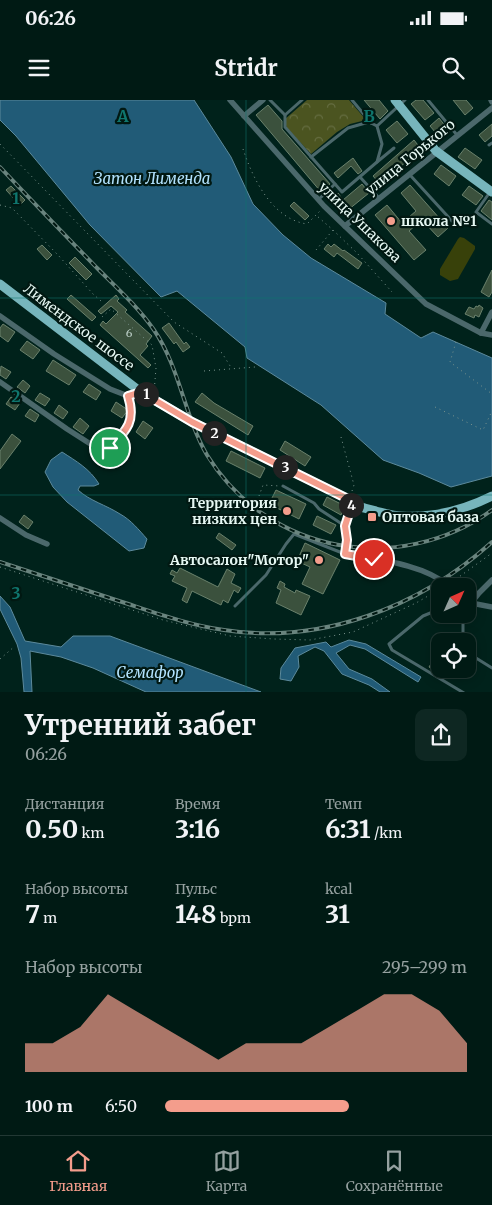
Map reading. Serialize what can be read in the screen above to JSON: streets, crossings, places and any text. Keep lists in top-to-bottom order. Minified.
{"streets":{"main road":["Лимендское шоссе"],"street":["улица Горького","улица Ушакова"]},"crossings":[["улица Горького","улица Ушакова"]],"water":["Затон Лименда","Семафор"],"places":{"other":["школа №1","Территория низких цен","Автосалон\"Мотор\""],"transit":["Оптовая база"]},"house_numbers":["6"],"north":"top right","page":{"status":"06:26","header":"Stridr","pins":["1","2","3","4"],"heading":["Утренний забег","06:26"],"stats":[["Дистанция","0.50 km"],["Время","3:16"],["Темп","6:31 /km"],["Набор высоты","7 m"],["Пульс","148 bpm"],["kcal","31"]],"chart":["Набор высоты","295–299 m"],"list":[{"name":"100 m","note":"6:50"}],"tabs":["Главная","Карта","Сохранённые"]},"grid":{"columns":["A","B"],"rows":["1","2","3"]}}
